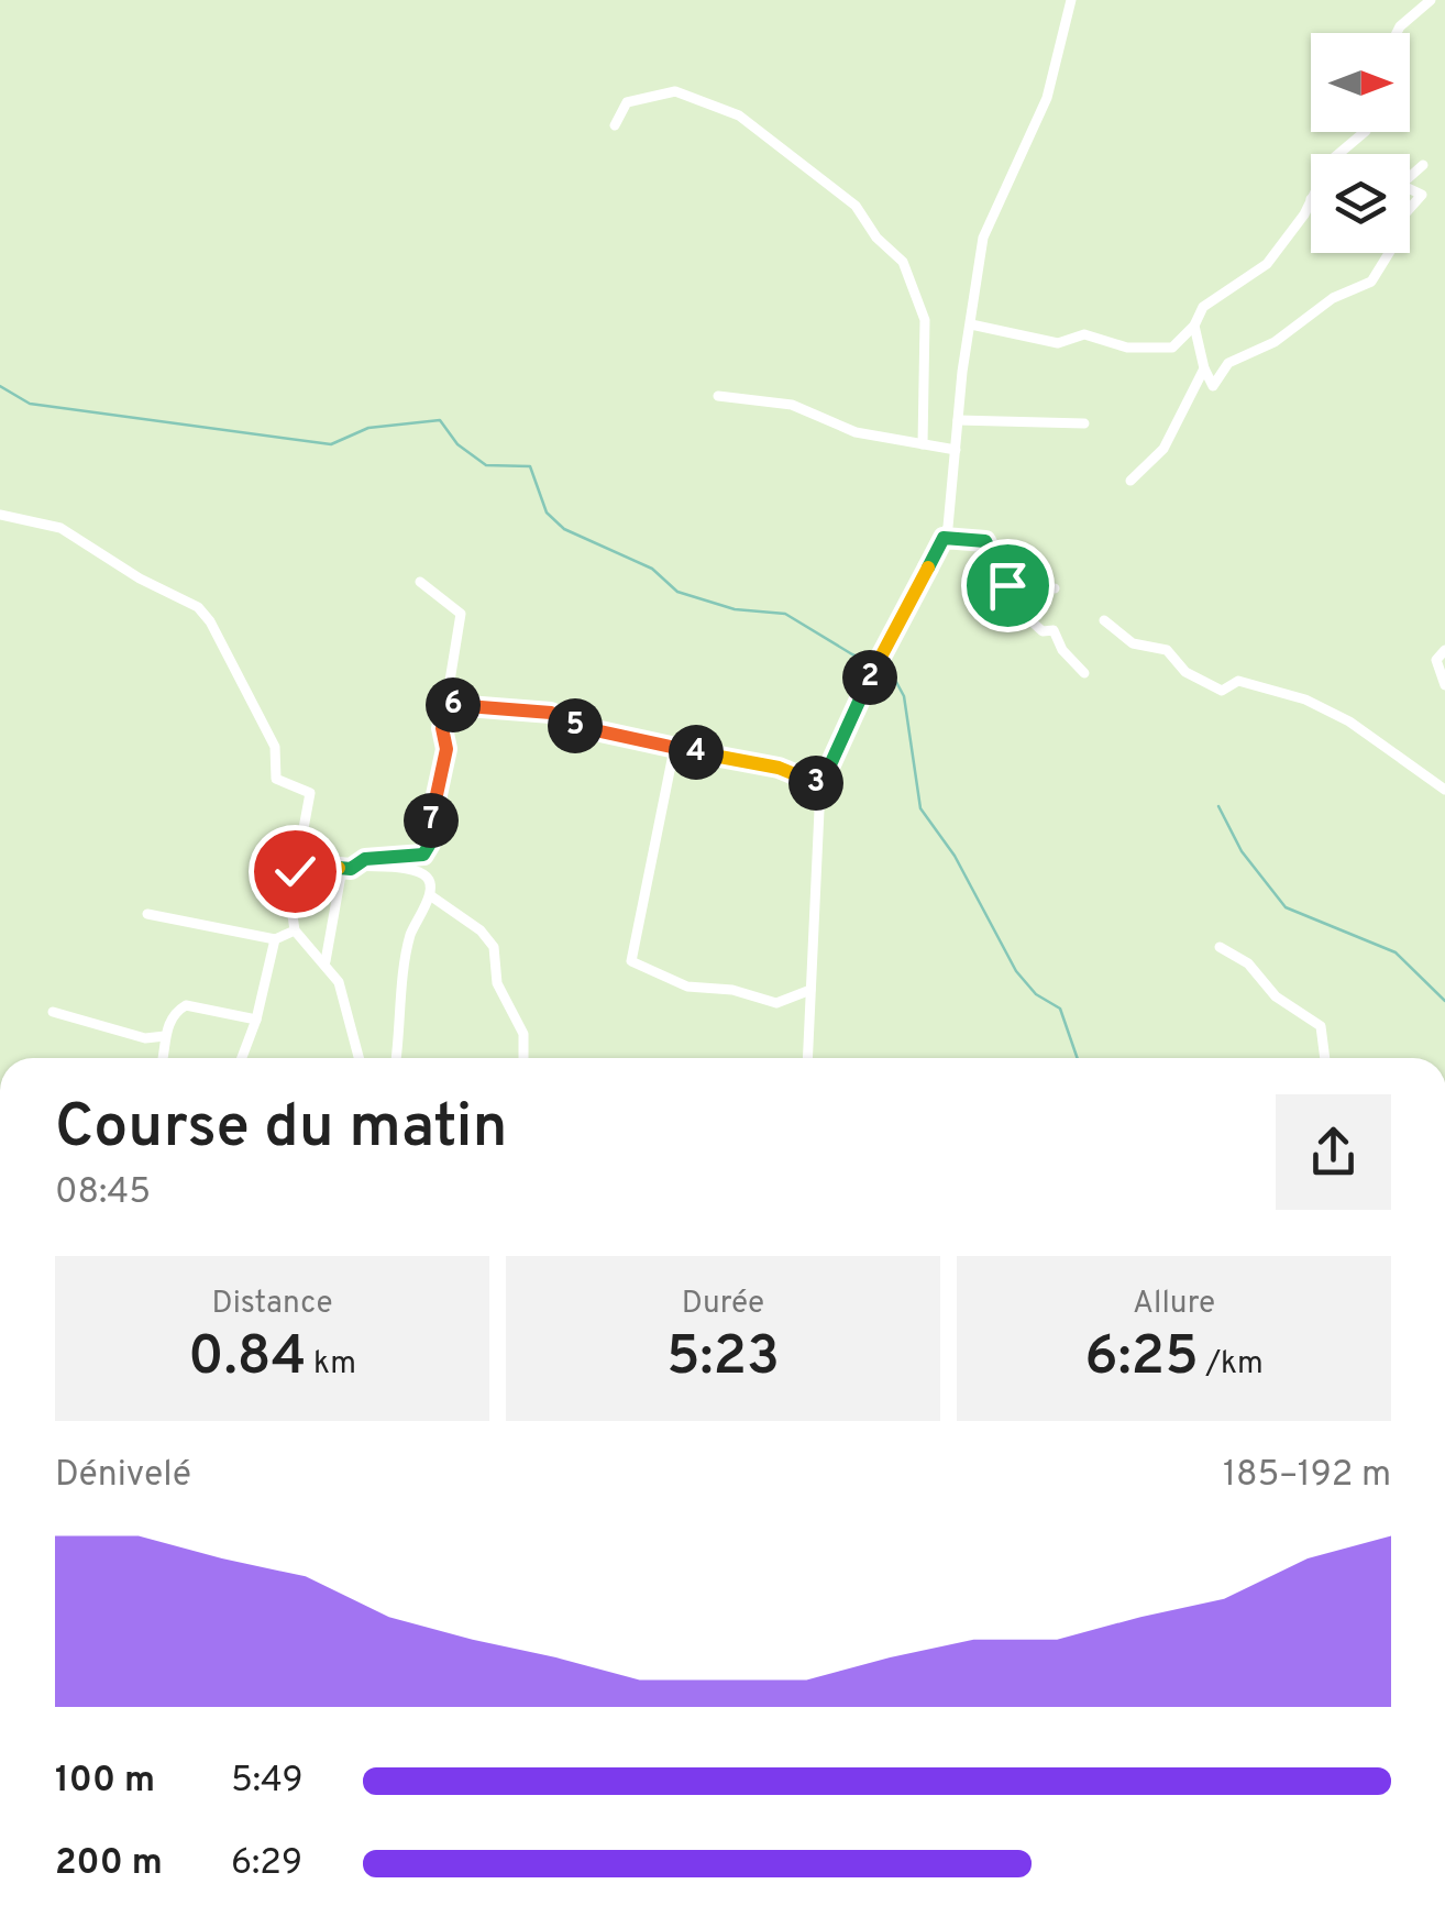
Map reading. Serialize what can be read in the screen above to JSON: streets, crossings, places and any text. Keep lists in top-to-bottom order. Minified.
{"north":"right","page":{"pins":["2","6","5","4","3","7"],"heading":["Course du matin","08:45"],"stats":[["Distance","0.84 km"],["Durée","5:23"],["Allure","6:25 /km"]],"chart":["Dénivelé","185–192 m"],"list":[{"name":"100 m","note":"5:49"},{"name":"200 m","note":"6:29"}]}}
